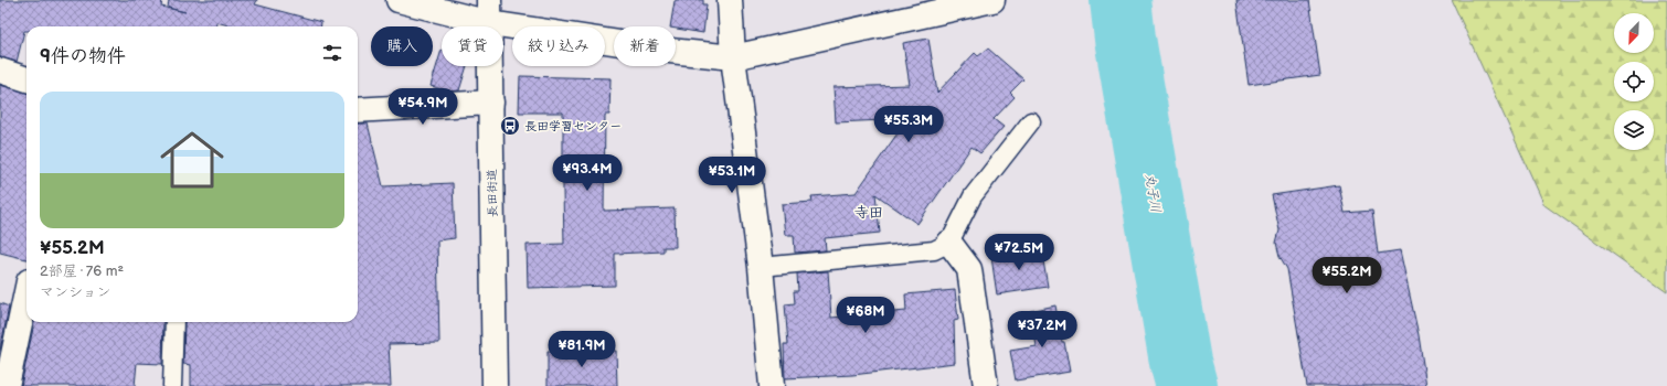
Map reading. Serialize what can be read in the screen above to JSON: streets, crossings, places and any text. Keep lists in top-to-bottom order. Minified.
{"streets":{"street":["長田街道"]},"districts":["寺田"],"water":["丸子川"],"places":{"bus stop":["長田学習センター"]},"north":"bottom left","page":{"chip":["購入","賃貸","絞り込み","新着"],"heading":"9件の物件","list":[{"name":"¥55.2M","note":"2部屋 · 76 m² · マンション"}],"price":["¥54.9M","¥55.3M","¥93.4M","¥53.1M","¥72.5M","¥55.2M","¥68M","¥37.2M","¥81.9M"]}}
